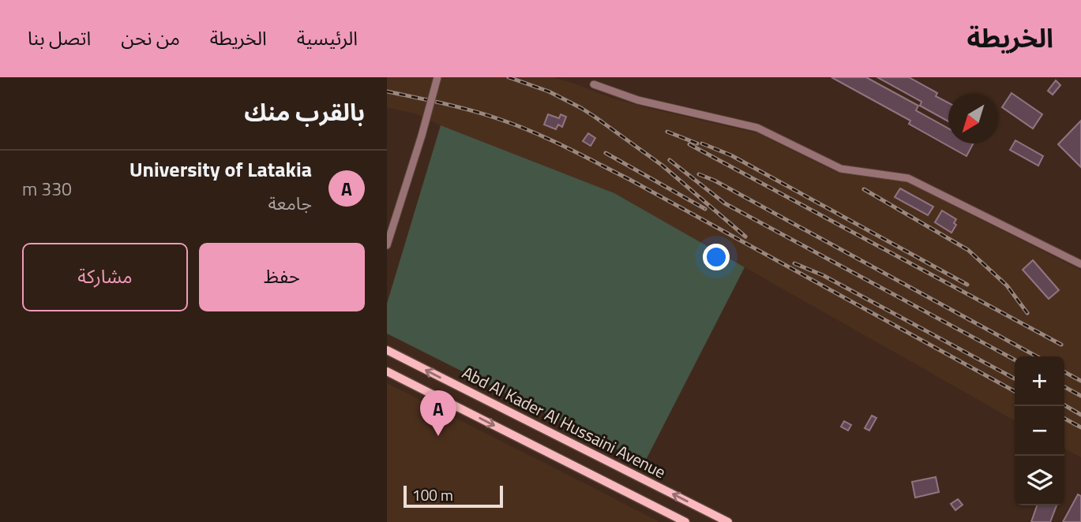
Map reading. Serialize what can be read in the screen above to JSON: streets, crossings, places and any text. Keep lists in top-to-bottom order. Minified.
{"streets":{"main road":["Abd Al Kader Al Hussaini Avenue"]},"scale_bar":"100 m","north":"bottom left","page":{"header":"الخريطة","nav":["الرئيسية","الخريطة","من نحن","اتصل بنا"],"heading":"بالقرب منك","list":[{"mark":"A","name":"University of Latakia","note":"جامعة","value":"330 m"}],"buttons":["حفظ","مشاركة"],"map_buttons":["+","−"],"pins":"A","scale":"100 m"}}
